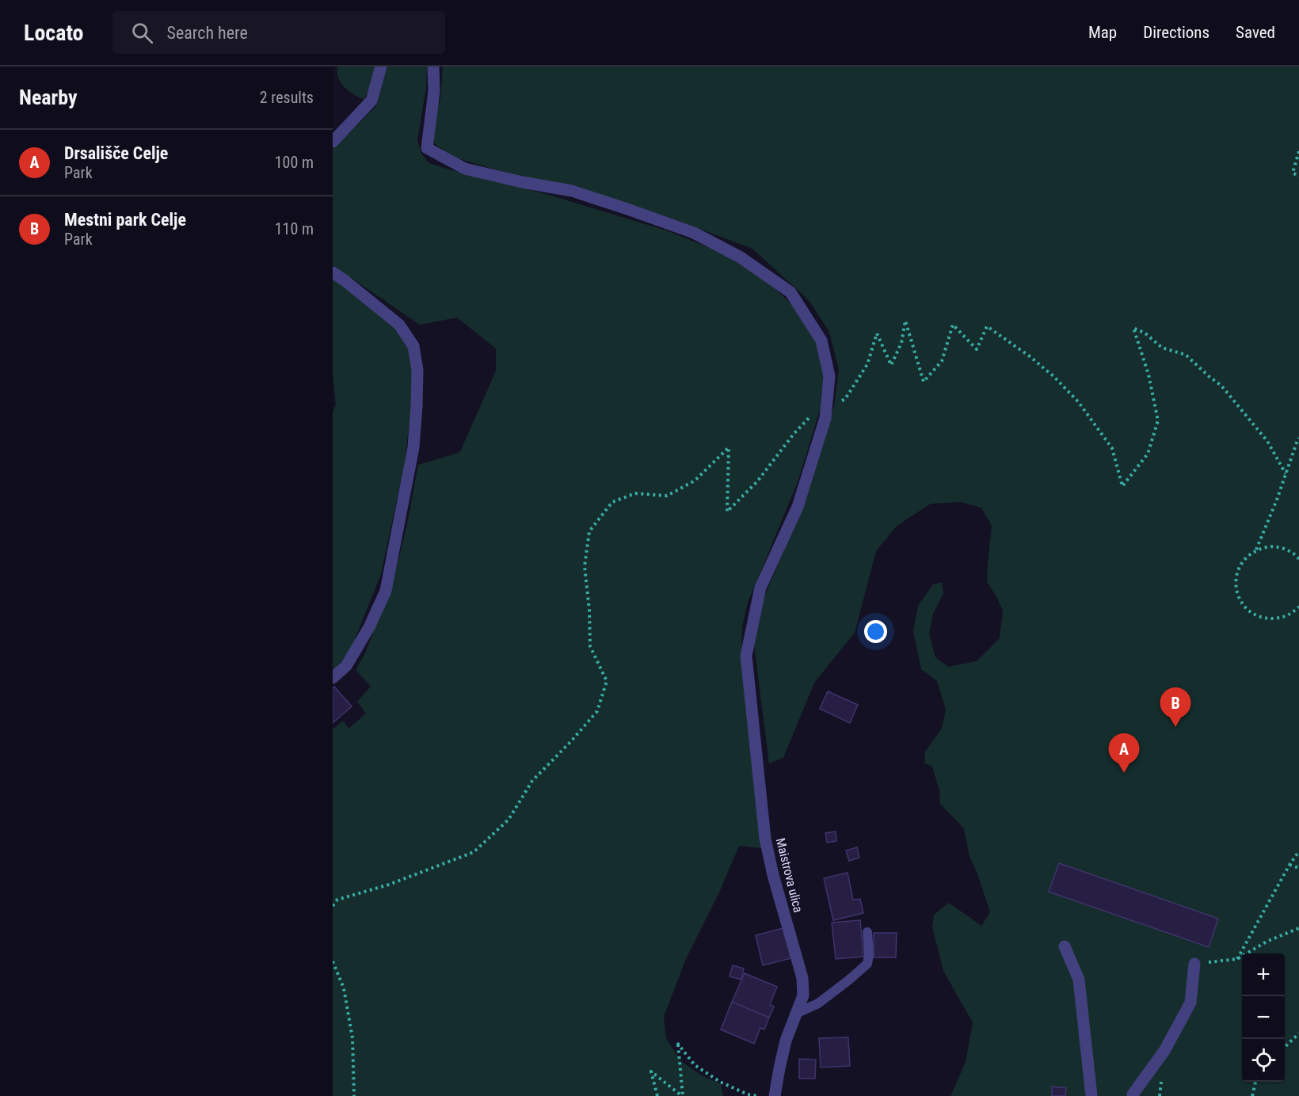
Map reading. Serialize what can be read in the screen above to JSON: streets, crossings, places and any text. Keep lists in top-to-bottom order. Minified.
{"streets":{"street":["Maistrova ulica"]},"page":{"header":"Locato","search":"Search here","nav":["Map","Directions","Saved"],"heading":["Nearby","2 results"],"list":[{"mark":"A","name":"Drsališče Celje","note":"Park","value":"100 m"},{"mark":"B","name":"Mestni park Celje","note":"Park","value":"110 m"}],"pins":["B","A"],"map_buttons":["+","−"]}}
